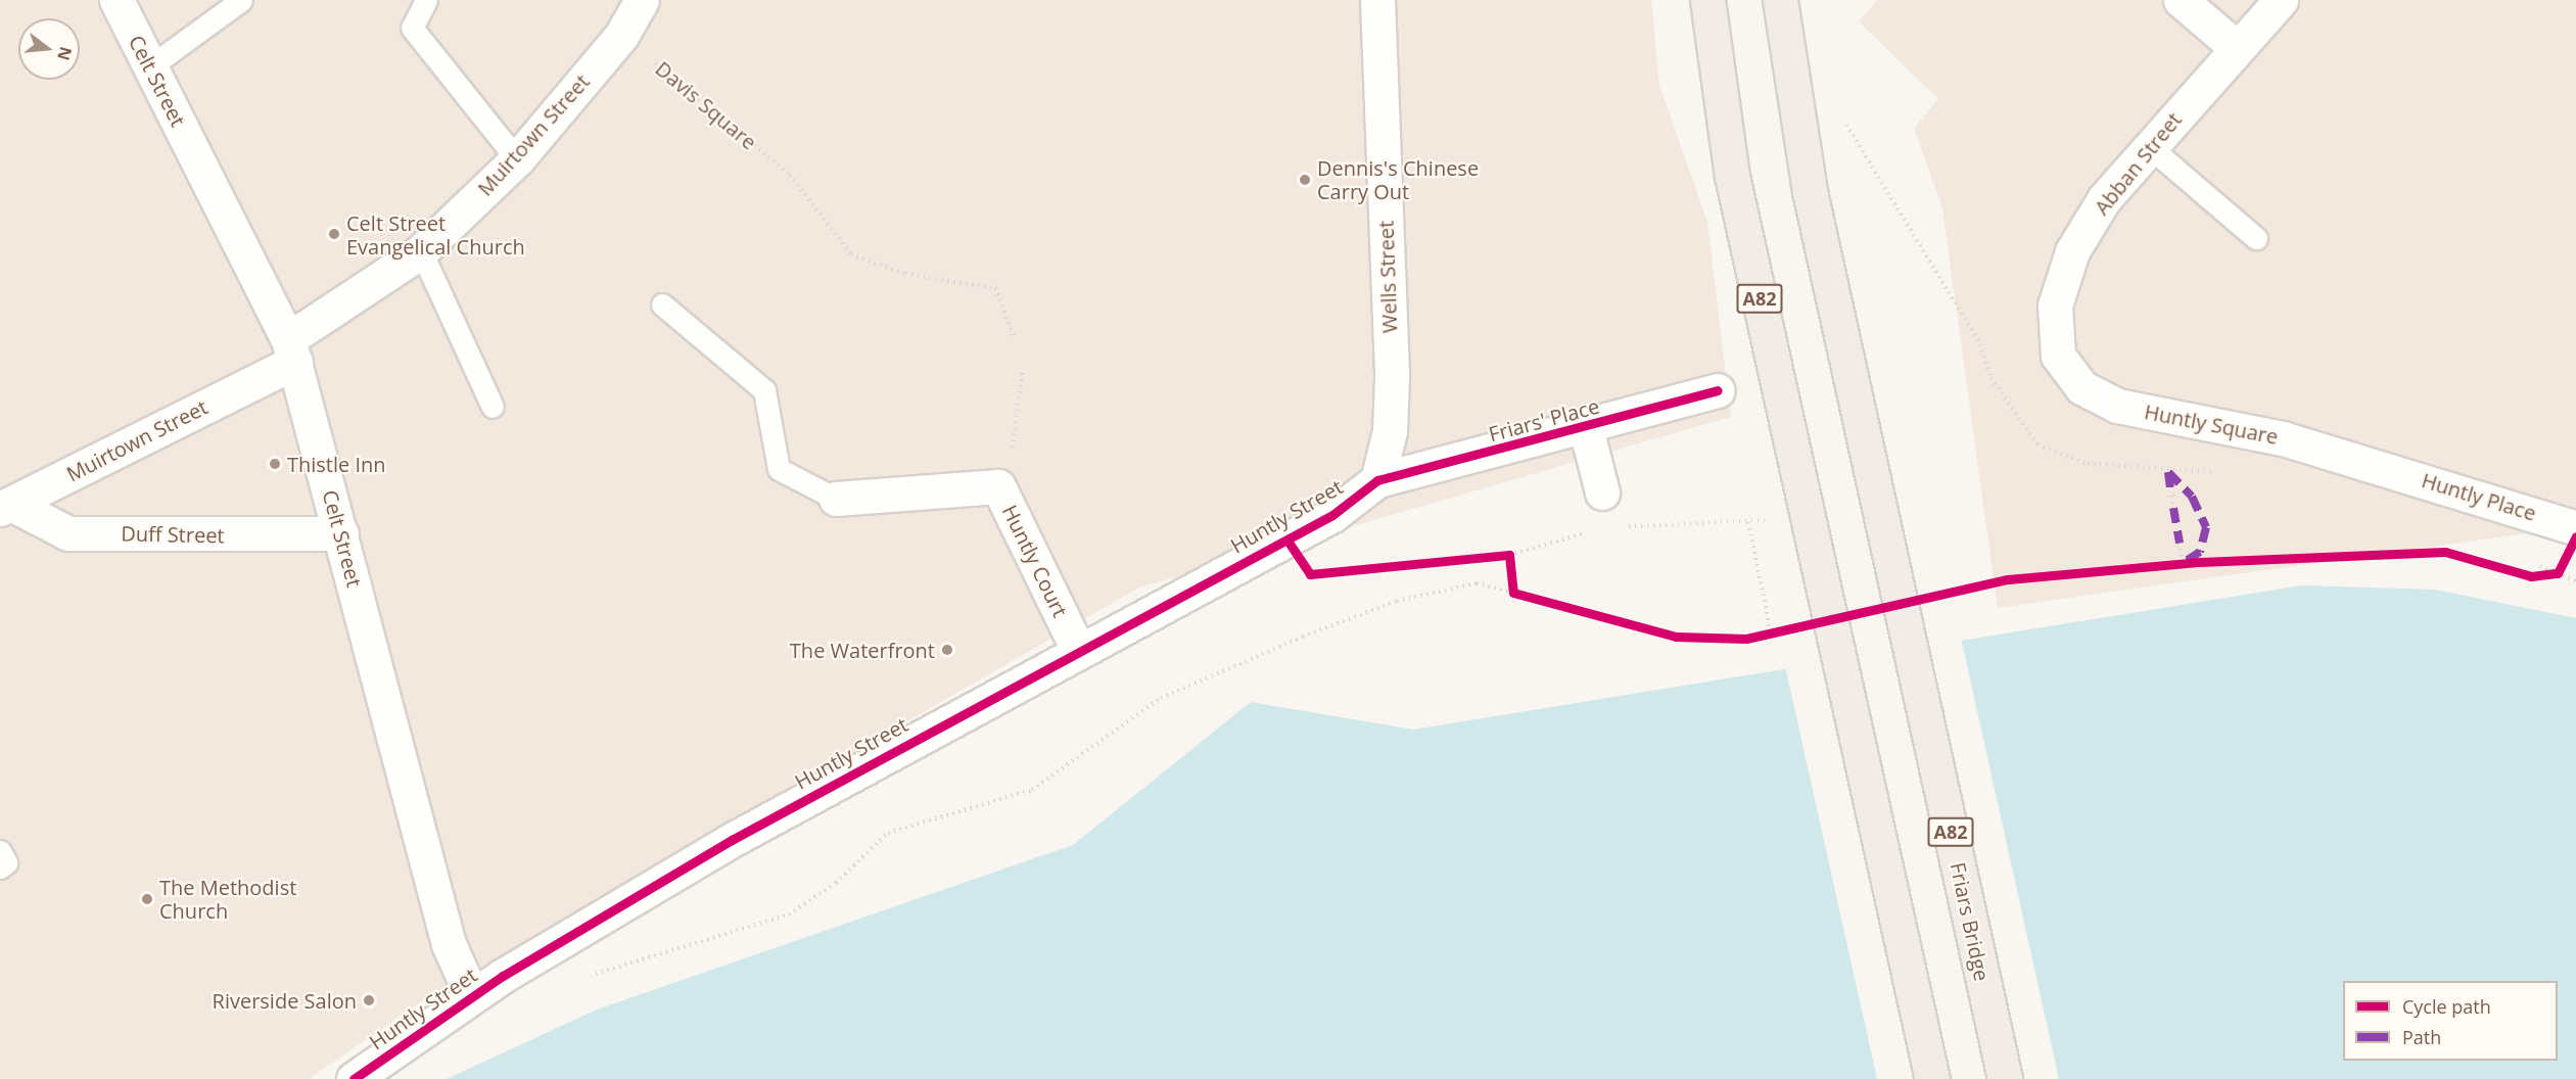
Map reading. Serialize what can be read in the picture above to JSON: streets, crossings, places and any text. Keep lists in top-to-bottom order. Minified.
{"streets":{"highway":["A82","Friars Bridge"],"street":["Celt Street","Muirtown Street","Abban Street","Wells Street","Friars' Place","Huntly Square","Huntly Place","Huntly Street","Duff Street","Huntly Court"],"path":["Davis Square"]},"crossings":[["Celt Street","Muirtown Street"],["Celt Street","Huntly Street"],["Celt Street","Duff Street"],["Davis Square","Muirtown Street"],["Muirtown Street","Duff Street"],["Abban Street","Huntly Square"],["Wells Street","Friars' Place"],["Wells Street","Huntly Street"],["Friars' Place","Huntly Street"],["Huntly Square","Huntly Place"],["Huntly Street","Huntly Court"]],"places":["Dennis's Chinese Carry Out","Celt Street Evangelical Church","Thistle Inn","The Waterfront","The Methodist Church","Riverside Salon"],"legend":["Cycle path","Path"],"north":"right"}
